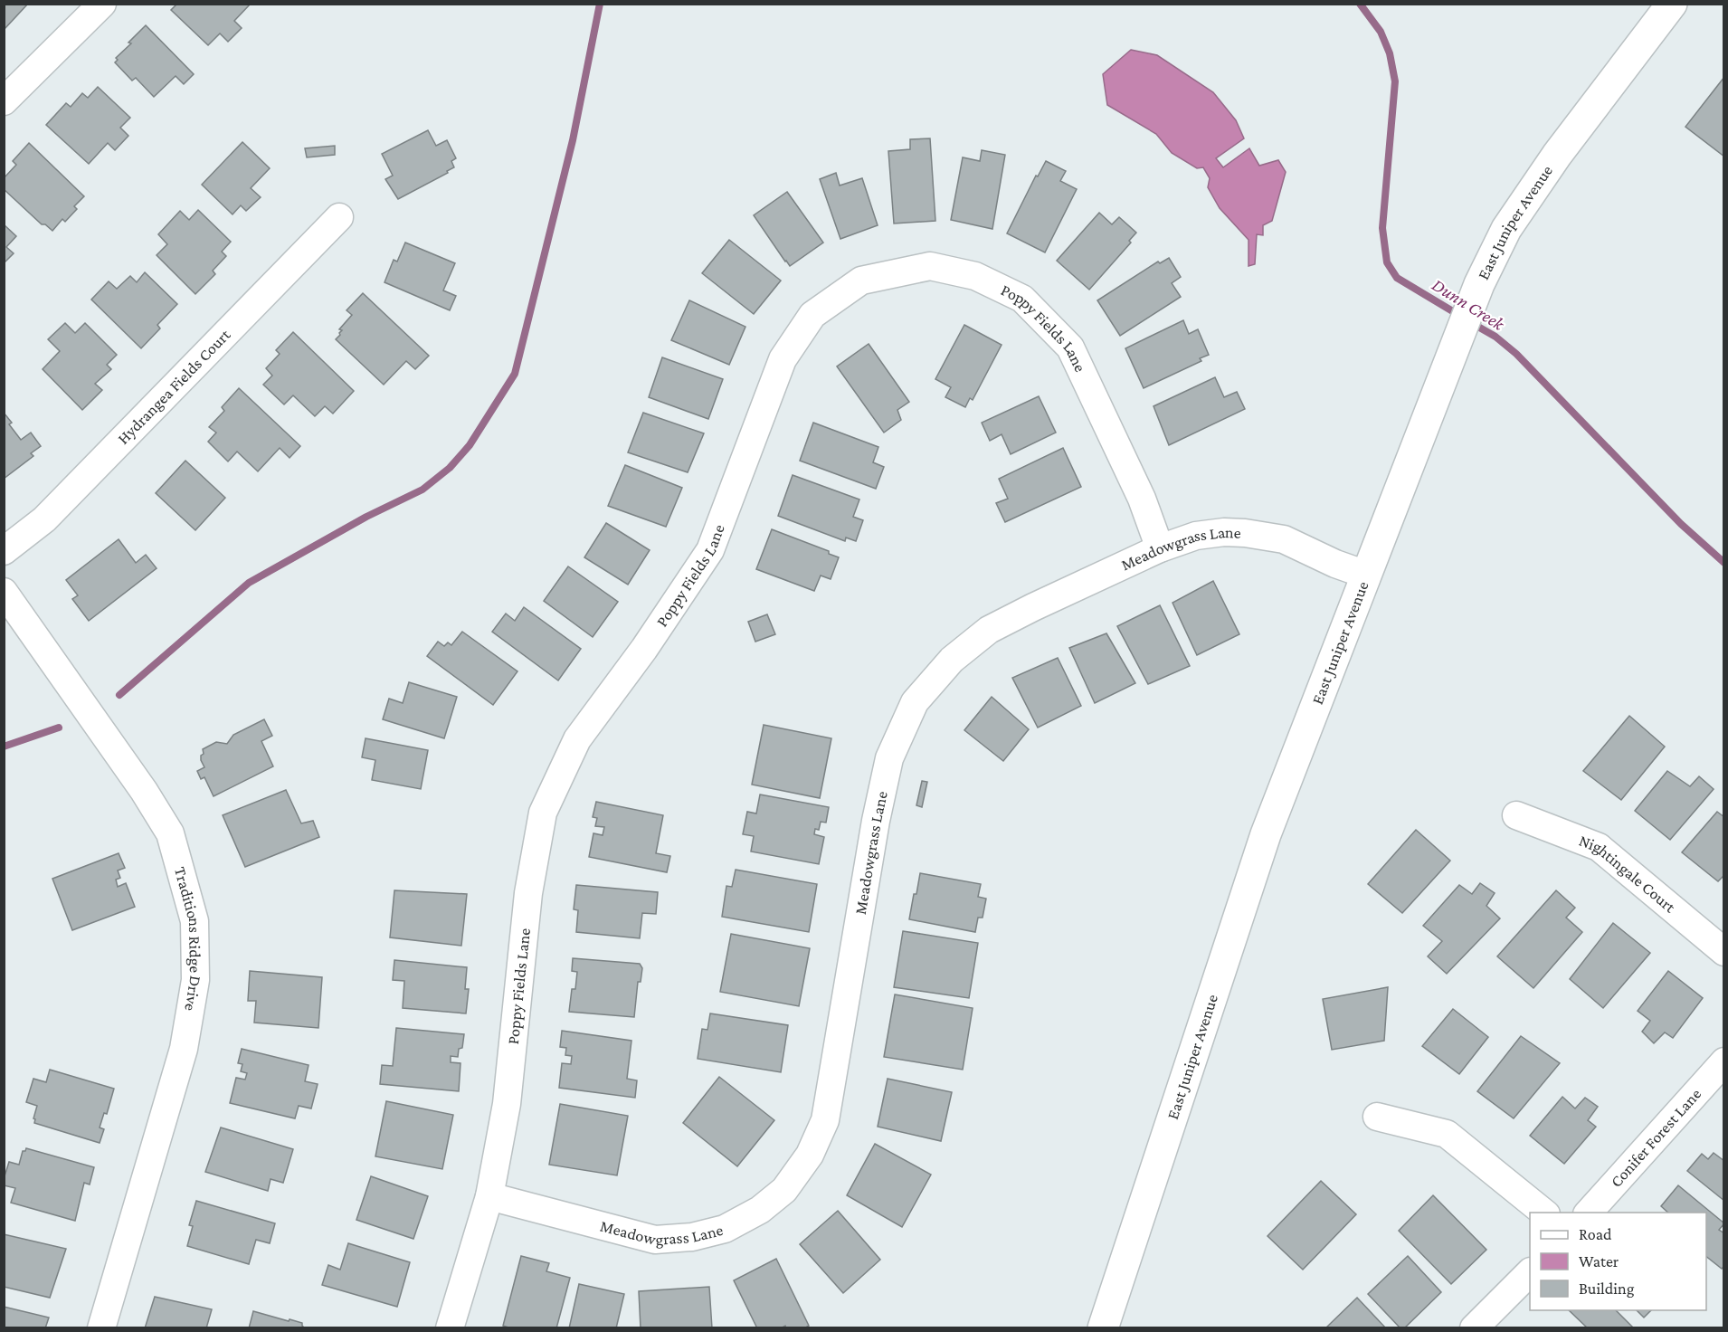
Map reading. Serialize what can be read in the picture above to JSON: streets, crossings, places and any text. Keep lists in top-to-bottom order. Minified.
{"streets":{"street":["East Juniper Avenue","Poppy Fields Lane","Hydrangea Fields Court","Meadowgrass Lane","Nightingale Court","Traditions Ridge Drive","Conifer Forest Lane"]},"crossings":[["East Juniper Avenue","Meadowgrass Lane"],["Poppy Fields Lane","Meadowgrass Lane"]],"water":["Dunn Creek"],"legend":["Road","Water","Building"]}
